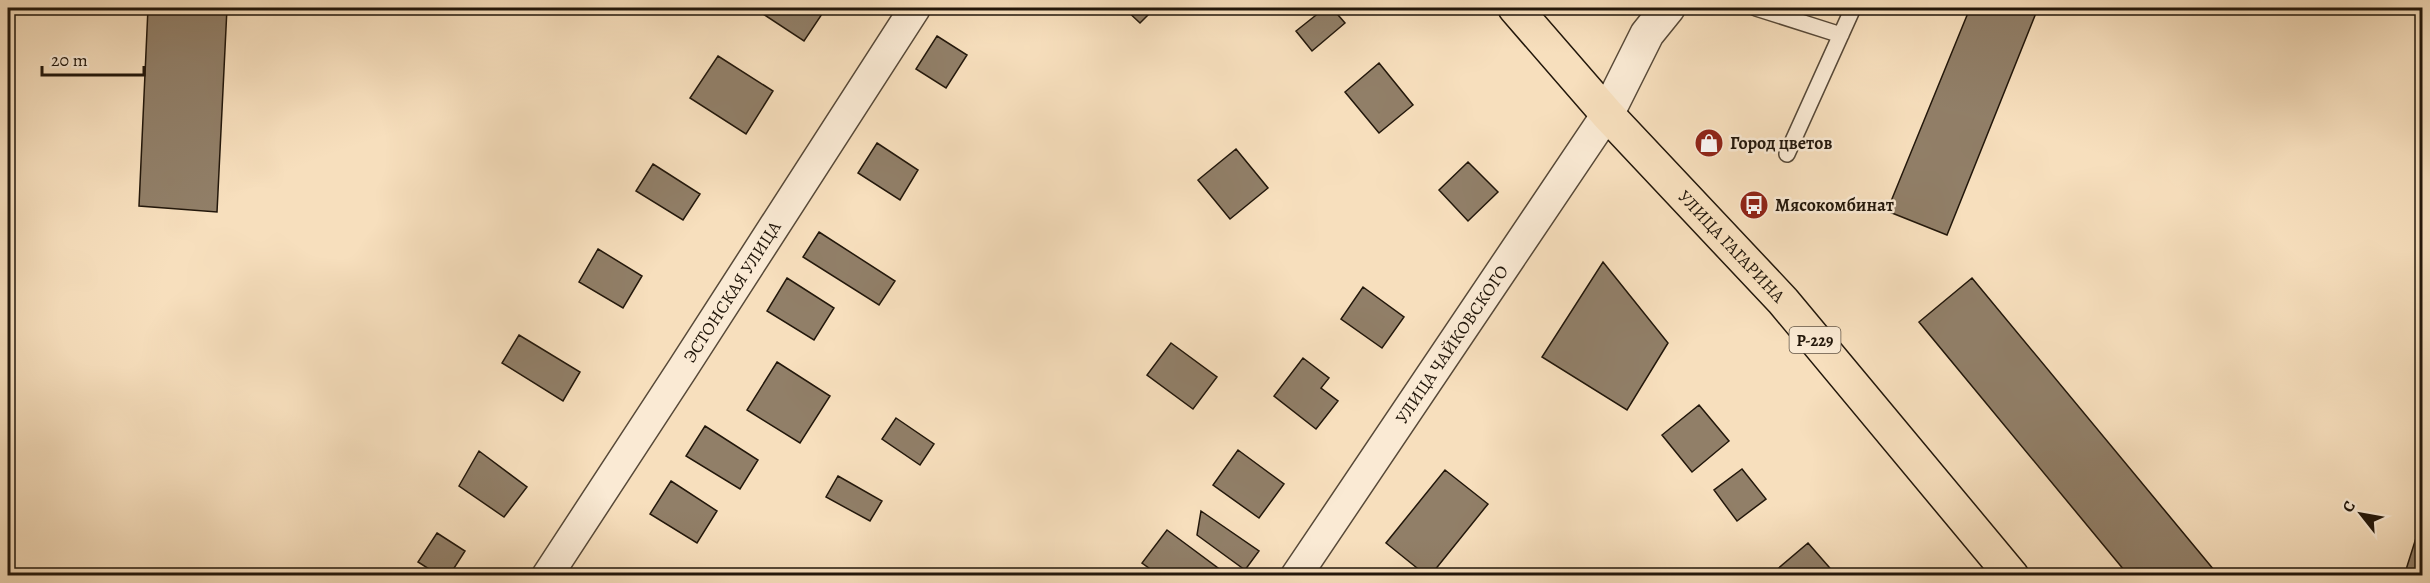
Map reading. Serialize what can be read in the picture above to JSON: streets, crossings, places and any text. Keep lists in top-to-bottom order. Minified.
{"streets":{"main road":["УЛИЦА ГАГАРИНА","Р-229"],"street":["ЭСТОНСКАЯ УЛИЦА","УЛИЦА ЧАЙКОВСКОГО"]},"crossings":[["УЛИЦА ГАГАРИНА","УЛИЦА ЧАЙКОВСКОГО"]],"places":{"shop":["Город цветов"],"bus stop":["Мясокомбинат"]},"scale_bar":"20 m","north":"top left"}
